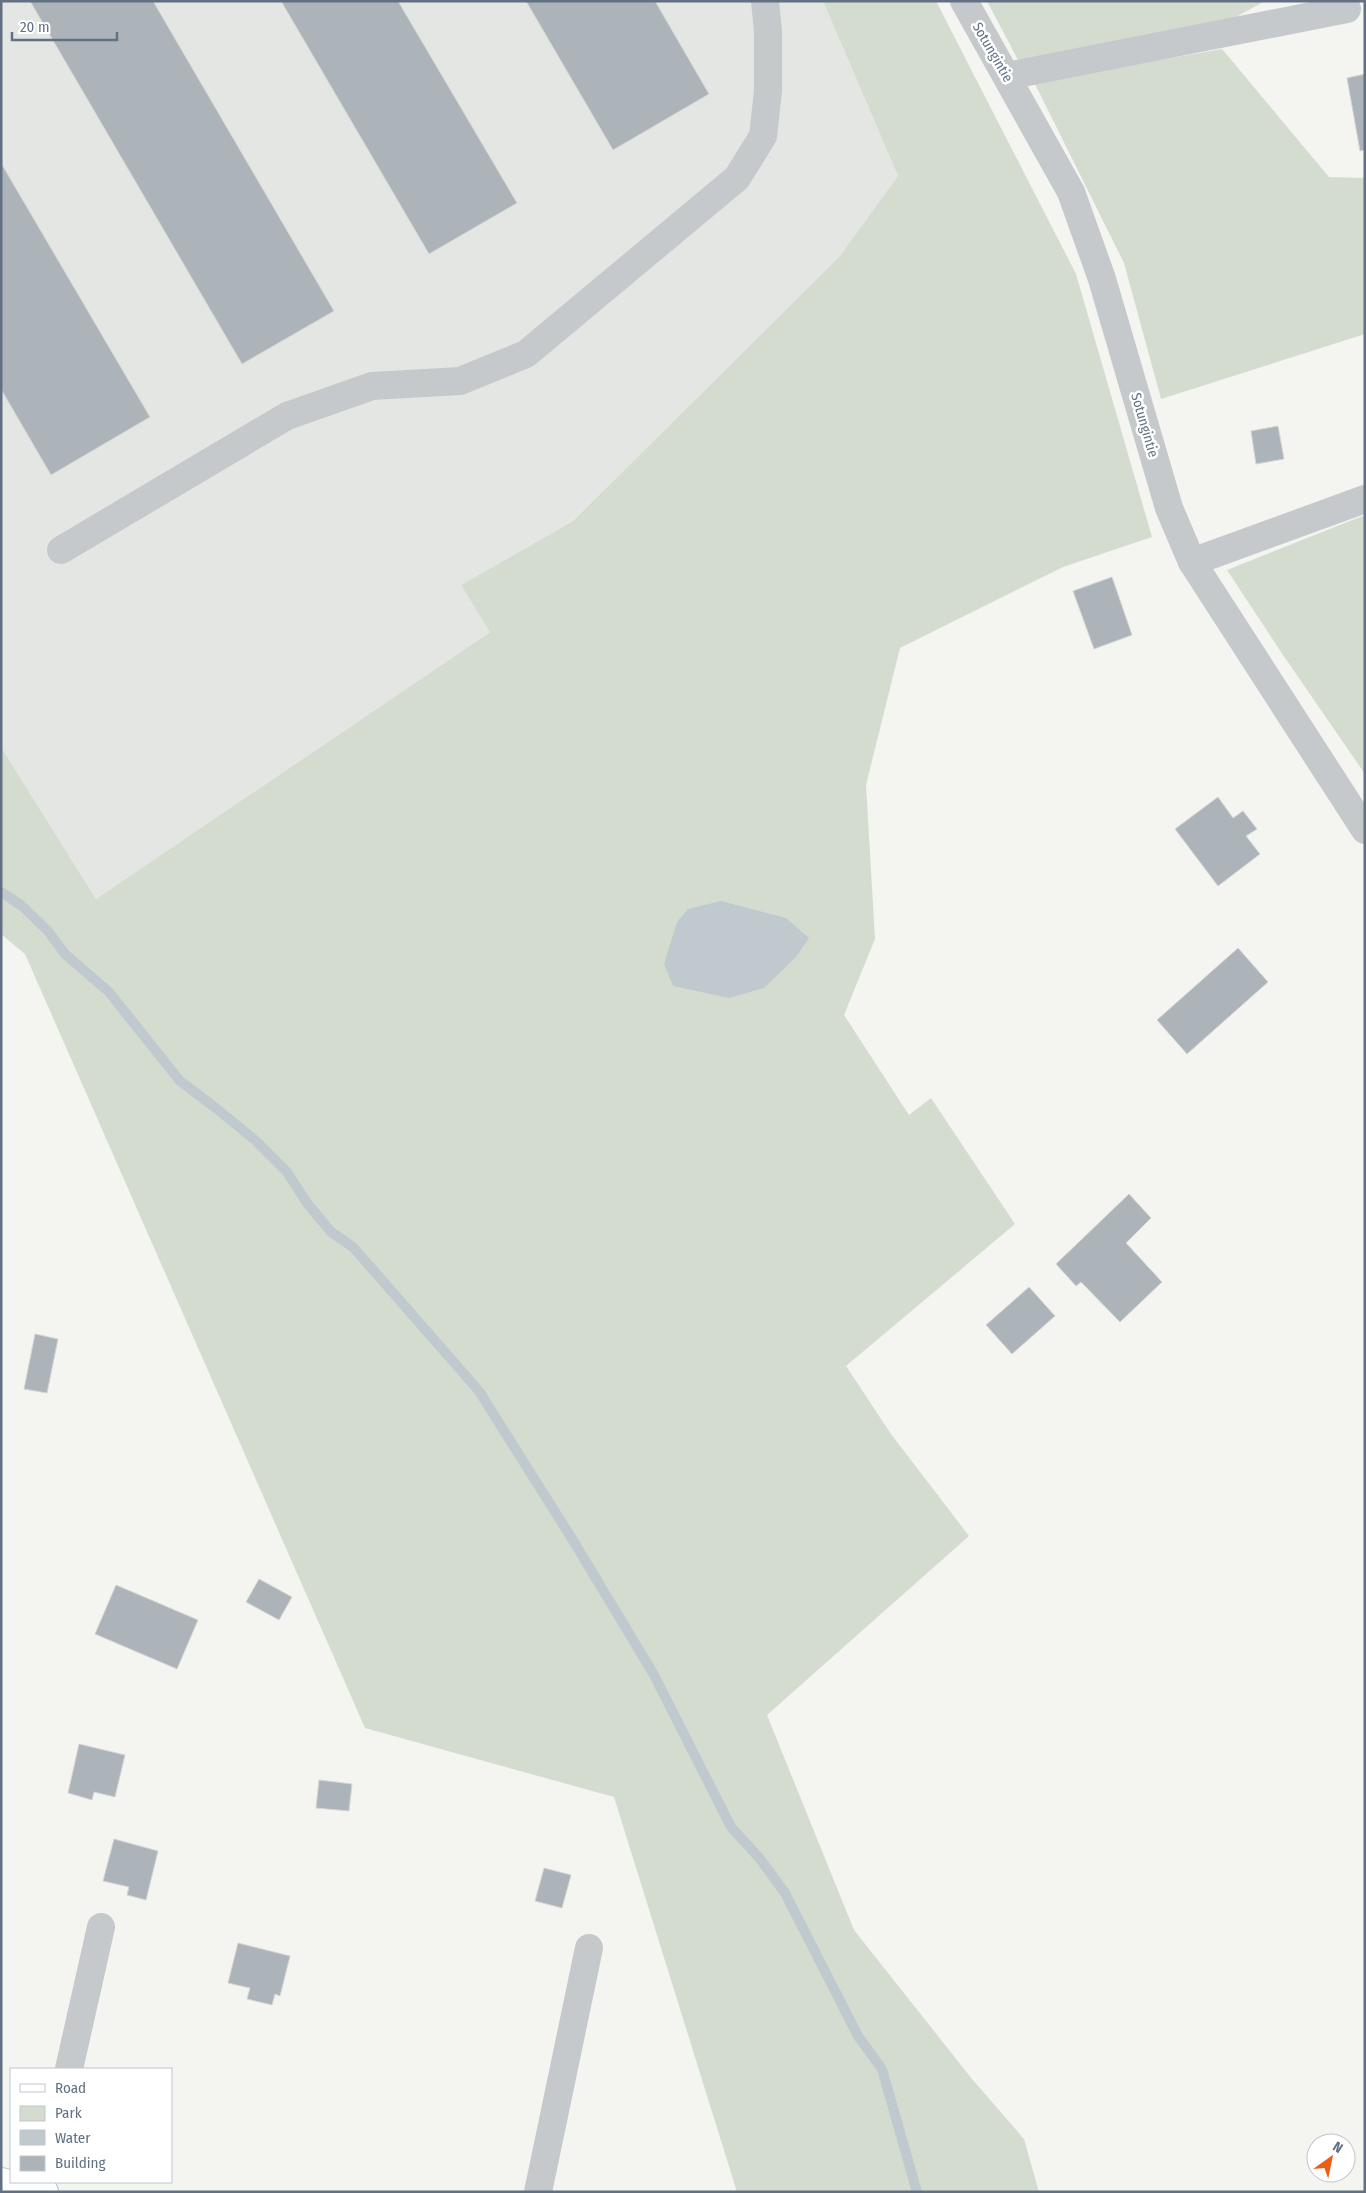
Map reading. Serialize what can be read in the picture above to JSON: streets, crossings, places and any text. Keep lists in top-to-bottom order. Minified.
{"streets":{"street":["Sotungintie"]},"legend":["Road","Park","Water","Building"],"scale_bar":"20 m","north":"top right"}
